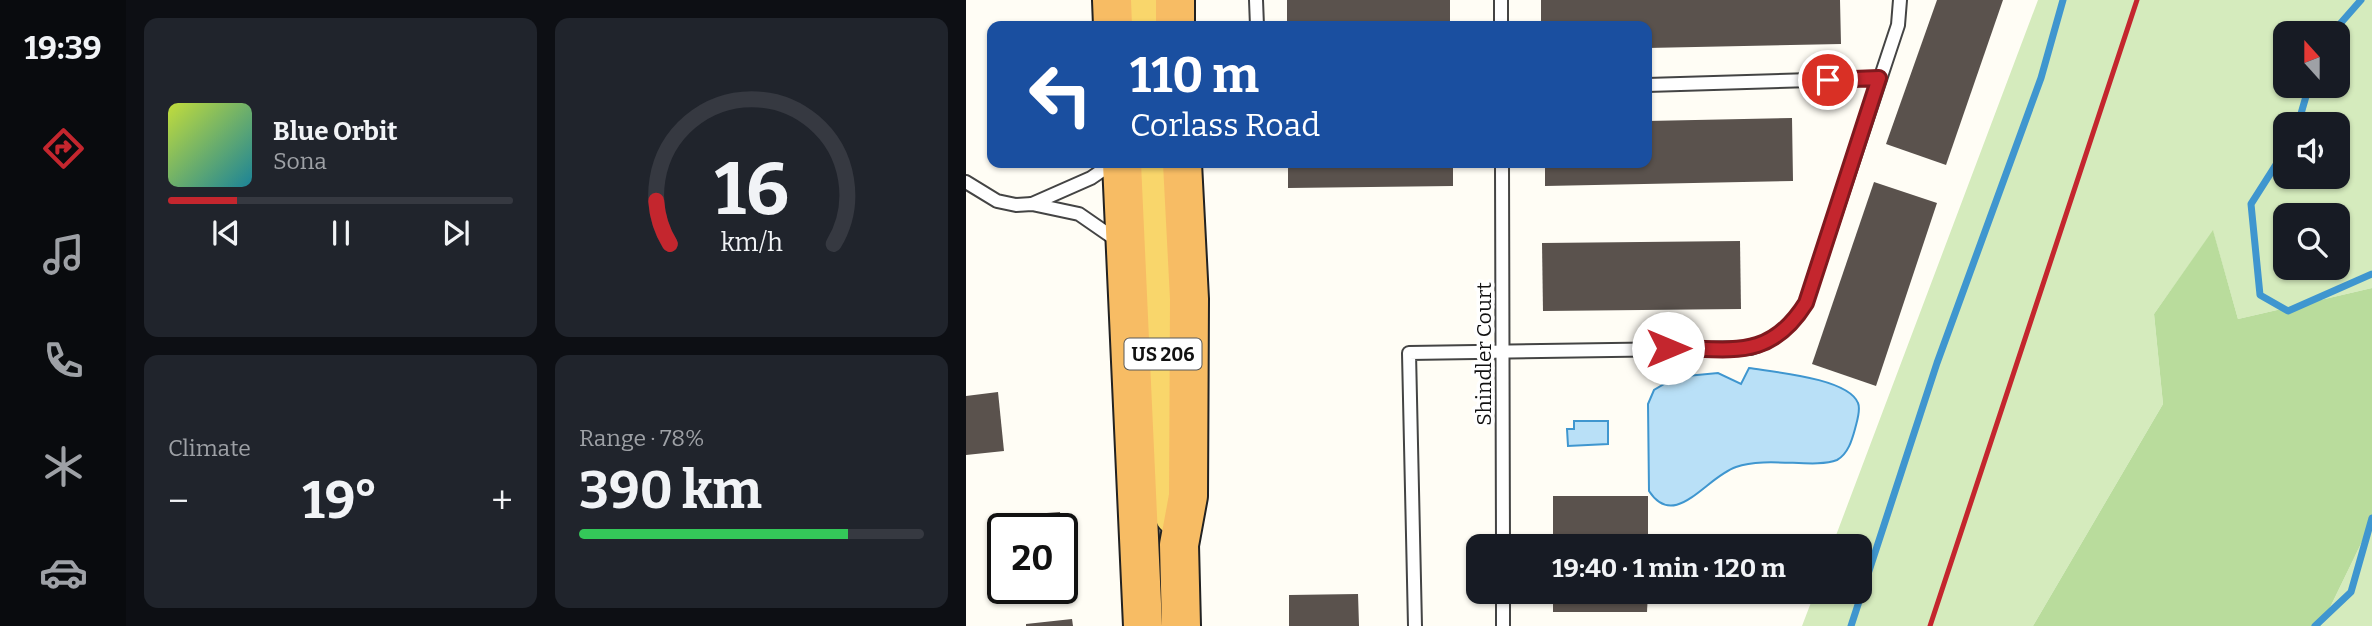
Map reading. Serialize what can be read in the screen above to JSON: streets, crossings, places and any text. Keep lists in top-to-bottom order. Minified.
{"streets":{"highway":["US 206"],"lane":["Shindler Court"]},"north":"top","page":{"tabs":"19:39","turn":["110 m","Corlass Road"],"song":["Blue Orbit","Sona"],"tile":["Climate",["Range · 78%","390 km"]],"heat":["−","19°","+"],"limit":"20","trip":"19:40 · 1 min · 120 m","gauge":["16","km/h"]}}
